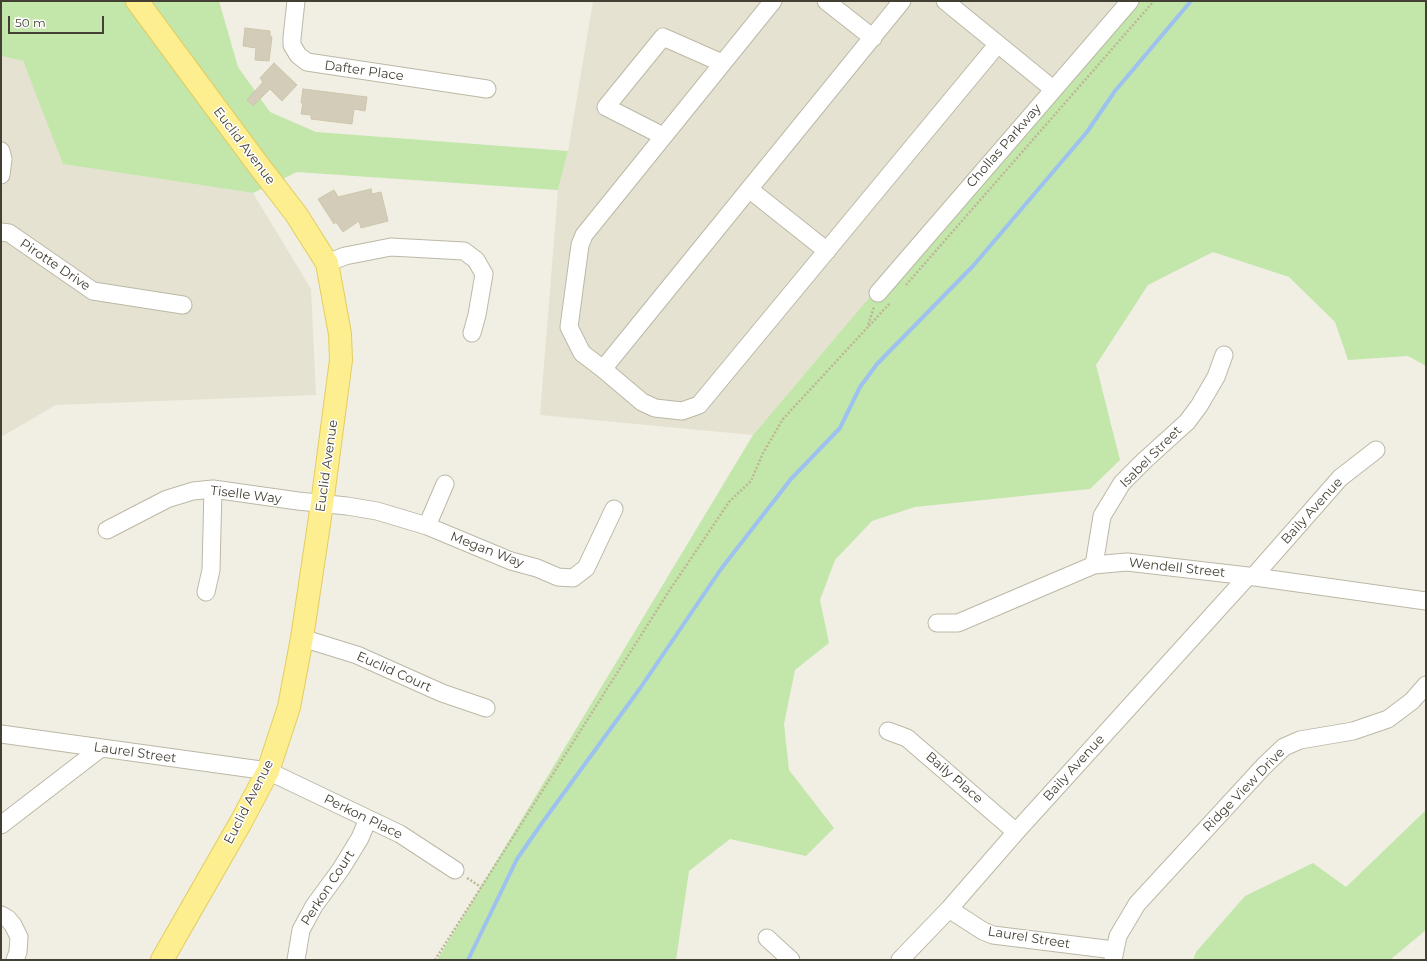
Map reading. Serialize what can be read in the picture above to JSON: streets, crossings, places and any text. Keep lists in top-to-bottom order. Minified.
{"streets":{"main road":["Euclid Avenue"],"street":["Dafter Place","Chollas Parkway","Pirotte Drive","Isabel Street","Tiselle Way","Baily Avenue","Megan Way","Wendell Street","Euclid Court","Laurel Street","Baily Place","Ridge View Drive","Perkon Place","Perkon Court"]},"crossings":[["Euclid Avenue","Tiselle Way"],["Euclid Avenue","Megan Way"],["Euclid Avenue","Euclid Court"],["Euclid Avenue","Laurel Street"],["Euclid Avenue","Perkon Place"],["Isabel Street","Wendell Street"],["Tiselle Way","Megan Way"],["Baily Avenue","Wendell Street"],["Baily Avenue","Laurel Street"],["Baily Avenue","Baily Place"],["Laurel Street","Ridge View Drive"],["Laurel Street","Perkon Place"],["Perkon Place","Perkon Court"]],"scale_bar":"50 m"}
